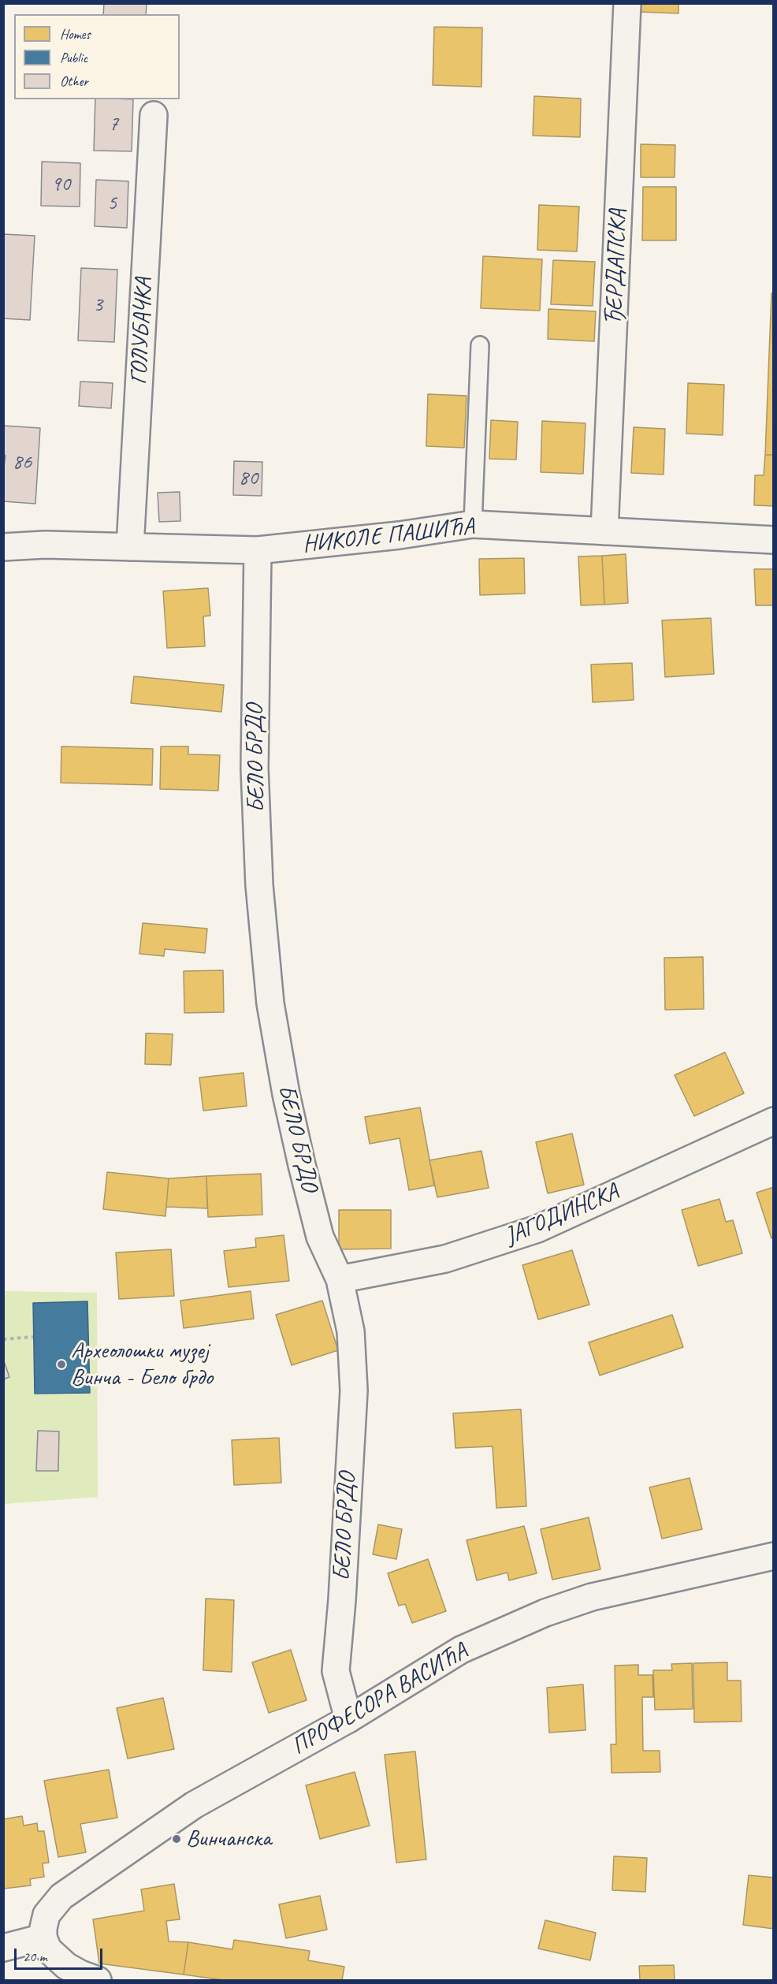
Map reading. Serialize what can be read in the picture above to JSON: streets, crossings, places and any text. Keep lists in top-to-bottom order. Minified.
{"streets":{"street":["ЂЕРДАПСКА","ГОЛУБАЧКА","НИКОЛЕ ПАШИЋА","БЕЛО БРДО","ЈАГОДИНСКА","ПРОФЕСОРА ВАСИЋА"]},"crossings":[["ЂЕРДАПСКА","НИКОЛЕ ПАШИЋА"],["ГОЛУБАЧКА","НИКОЛЕ ПАШИЋА"],["НИКОЛЕ ПАШИЋА","БЕЛО БРДО"],["БЕЛО БРДО","ЈАГОДИНСКА"],["БЕЛО БРДО","ПРОФЕСОРА ВАСИЋА"]],"places":["Археолошки музеј Винча - Бело брдо","Винчанска"],"house_numbers":["7","90","5","3","86","80"],"legend":["Homes","Public","Other"],"scale_bar":"20 m"}
